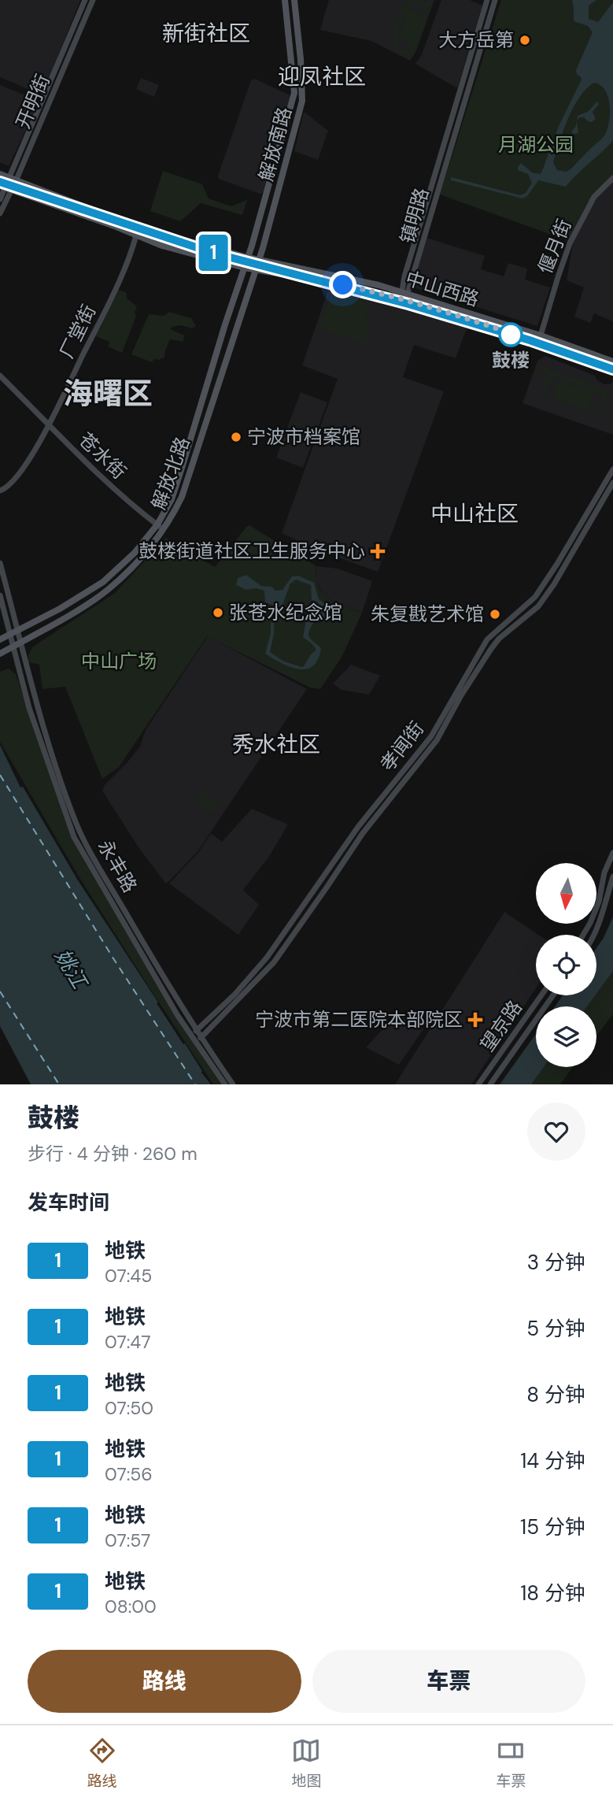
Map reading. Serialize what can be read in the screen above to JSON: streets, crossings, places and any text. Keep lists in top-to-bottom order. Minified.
{"streets":{"main road":["解放南路","中山西路","解放北路"],"street":["开明街","镇明路","偃月街","厂堂街","苍水街","孝闻街","永丰路","望京路"]},"crossings":[["开明街","中山西路"],["解放南路","中山西路"],["解放南路","解放北路"],["镇明路","中山西路"],["偃月街","中山西路"],["中山西路","厂堂街"],["中山西路","解放北路"],["厂堂街","苍水街"],["苍水街","解放北路"],["解放北路","永丰路"],["孝闻街","永丰路"]],"districts":["新街社区","迎凤社区","海曙区","中山社区","秀水社区"],"water":["姚江"],"parks":["月湖公园","中山广场"],"places":{"other":["大方岳第","鼓楼","宁波市档案馆","张苍水纪念馆","朱复戡艺术馆"],"health":["鼓楼街道社区卫生服务中心","宁波市第二医院本部院区"]},"lines":["metro line 1"],"north":"bottom","page":{"on_map":"1","heading":[["鼓楼","步行 · 4 分钟 · 260 m"],"发车时间"],"list":[{"mark":"1","name":"地铁","note":"07:45","value":"3 分钟"},{"mark":"1","name":"地铁","note":"07:47","value":"5 分钟"},{"mark":"1","name":"地铁","note":"07:50","value":"8 分钟"},{"mark":"1","name":"地铁","note":"07:56","value":"14 分钟"},{"mark":"1","name":"地铁","note":"07:57","value":"15 分钟"},{"mark":"1","name":"地铁","note":"08:00","value":"18 分钟"}],"buttons":["路线","车票"],"tabs":["路线","地图","车票"]}}
